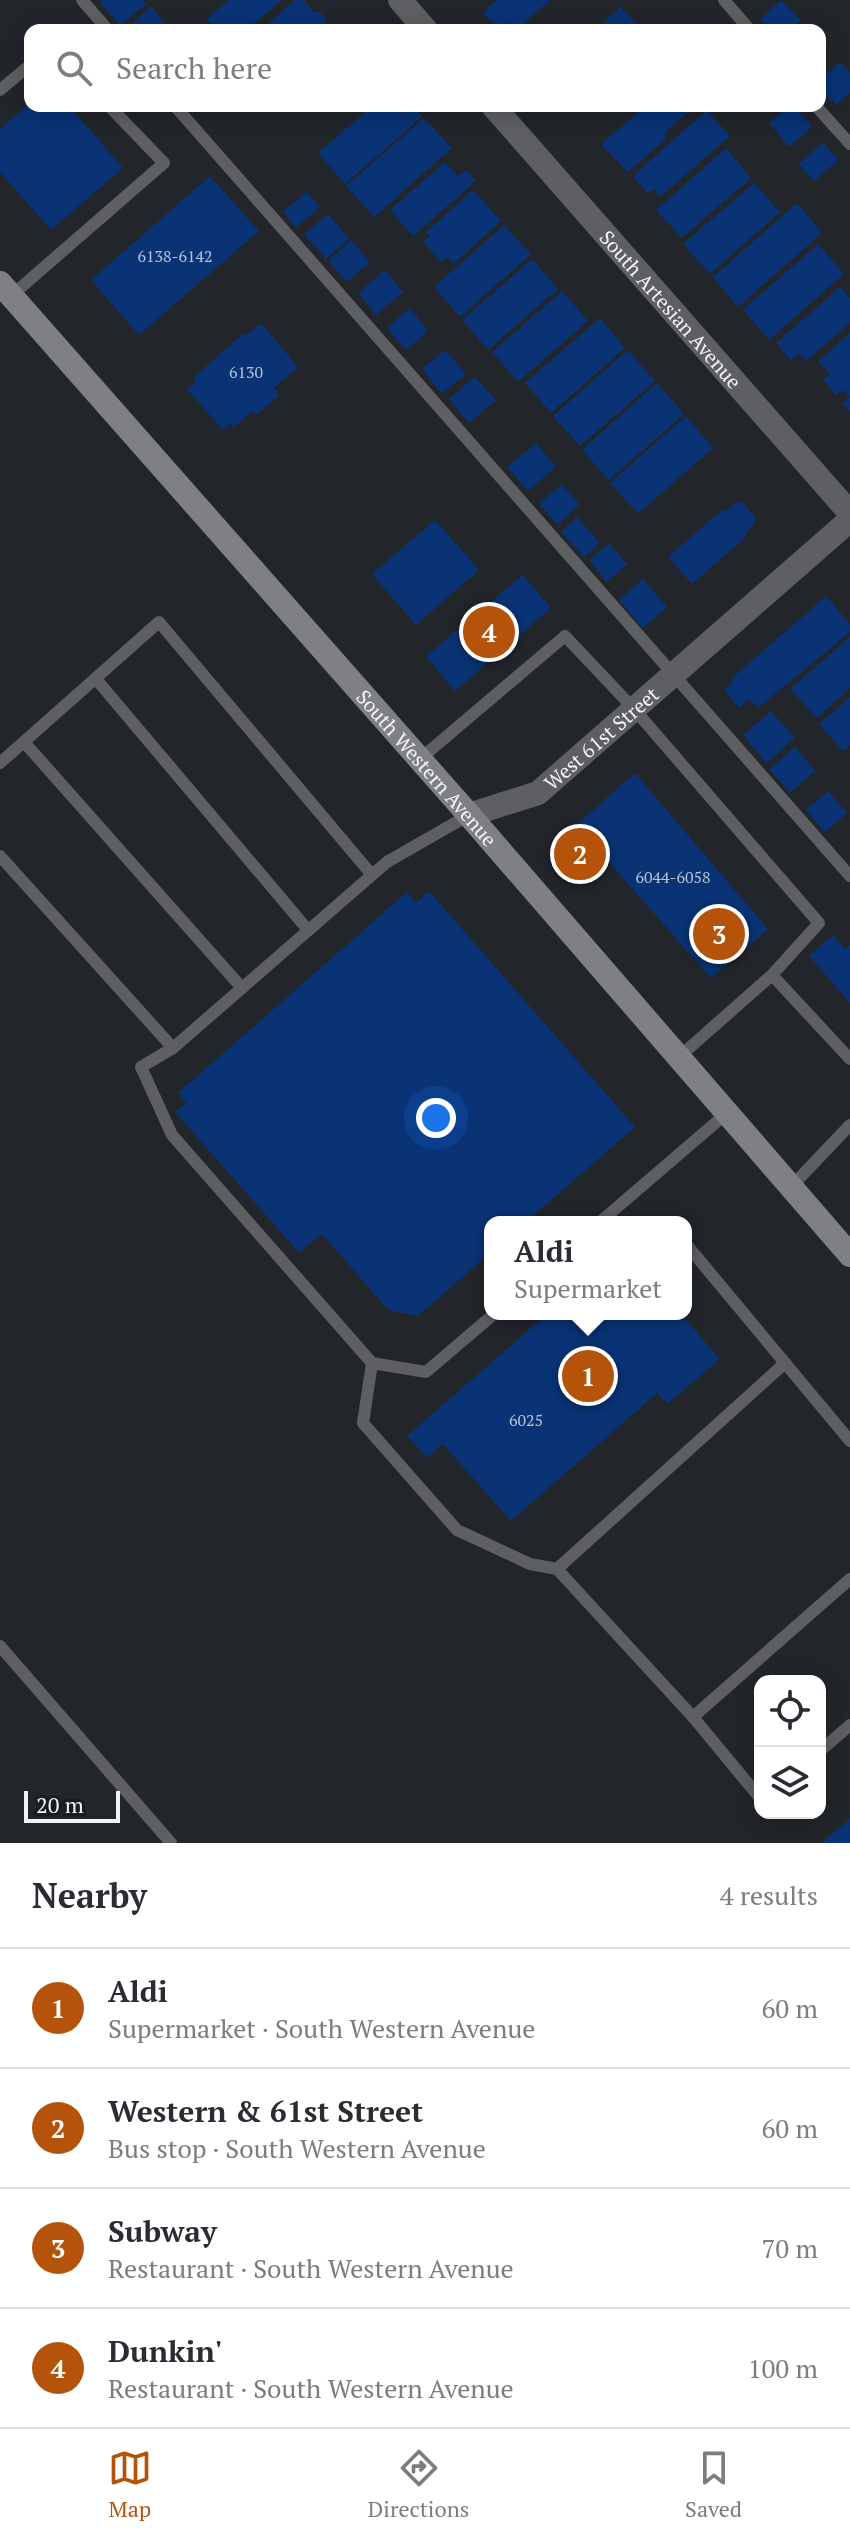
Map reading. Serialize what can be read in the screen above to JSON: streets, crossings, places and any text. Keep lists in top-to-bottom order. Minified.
{"streets":{"main road":["South Western Avenue"],"street":["South Artesian Avenue","West 61st Street"]},"crossings":[["West 61st Street","South Western Avenue"]],"house_numbers":["6138-6142","6130","6044-6058","6025"],"scale_bar":"20 m","page":{"search":"Search here","pins":["4","2","3","1"],"popup":["Aldi","Supermarket"],"scale":"20 m","heading":["Nearby","4 results"],"list":[{"mark":"1","name":"Aldi","note":"Supermarket · South Western Avenue","value":"60 m"},{"mark":"2","name":"Western & 61st Street","note":"Bus stop · South Western Avenue","value":"60 m"},{"mark":"3","name":"Subway","note":"Restaurant · South Western Avenue","value":"70 m"},{"mark":"4","name":"Dunkin'","note":"Restaurant · South Western Avenue","value":"100 m"}],"nav":["Map","Directions","Saved"]}}
